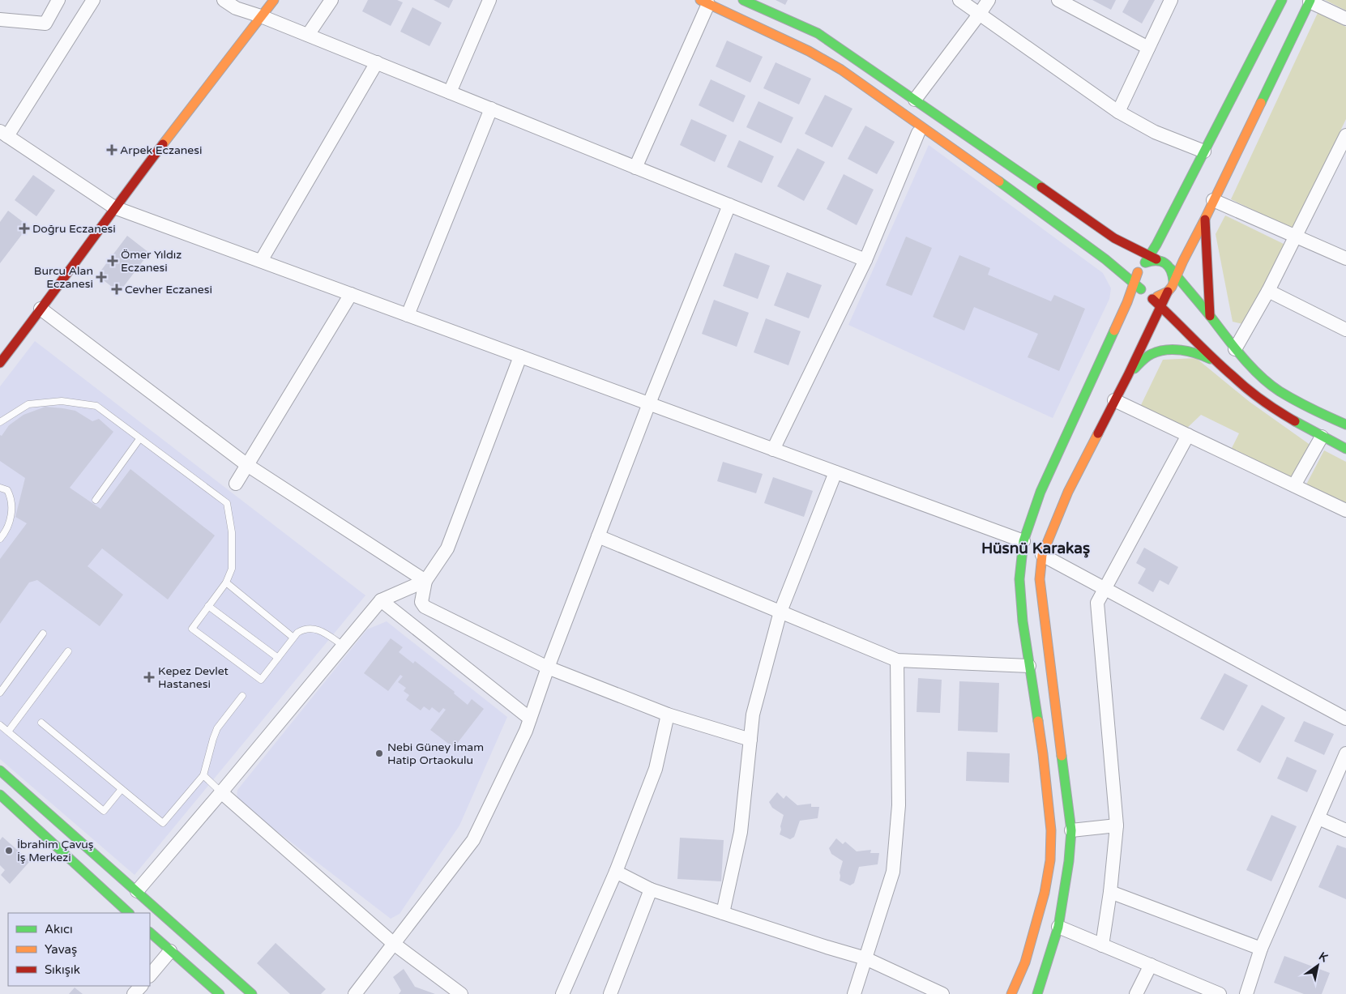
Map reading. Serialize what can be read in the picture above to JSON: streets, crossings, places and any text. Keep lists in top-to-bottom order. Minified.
{"districts":["Hüsnü Karakaş"],"places":{"health":["Arpek Eczanesi","Doğru Eczanesi","Ömer Yıldız Eczanesi","Burcu Alan Eczanesi","Cevher Eczanesi","Kepez Devlet Hastanesi"],"other":["Nebi Güney İmam Hatip Ortaokulu","İbrahim Çavuş İş Merkezi"]},"legend":["Akıcı","Yavaş","Sıkışık"],"north":"top right"}
